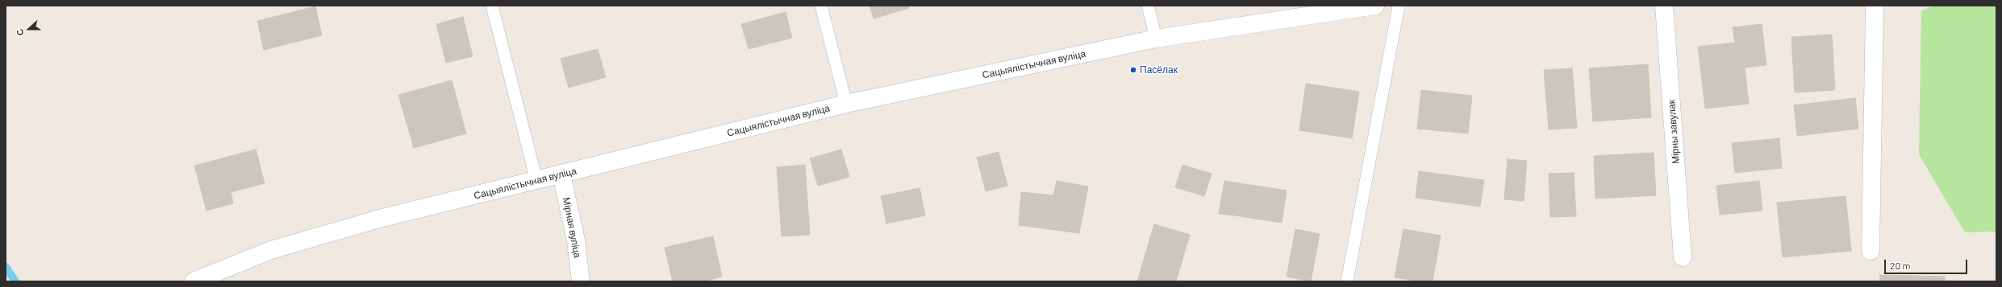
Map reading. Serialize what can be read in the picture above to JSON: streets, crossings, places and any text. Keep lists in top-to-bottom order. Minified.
{"streets":{"main road":["Сацыялістычная вуліца","Мірны завулак","Мірная вуліца"]},"crossings":[["Сацыялістычная вуліца","Мірная вуліца"]],"places":["Пасёлак"],"scale_bar":"20 m","north":"left"}
